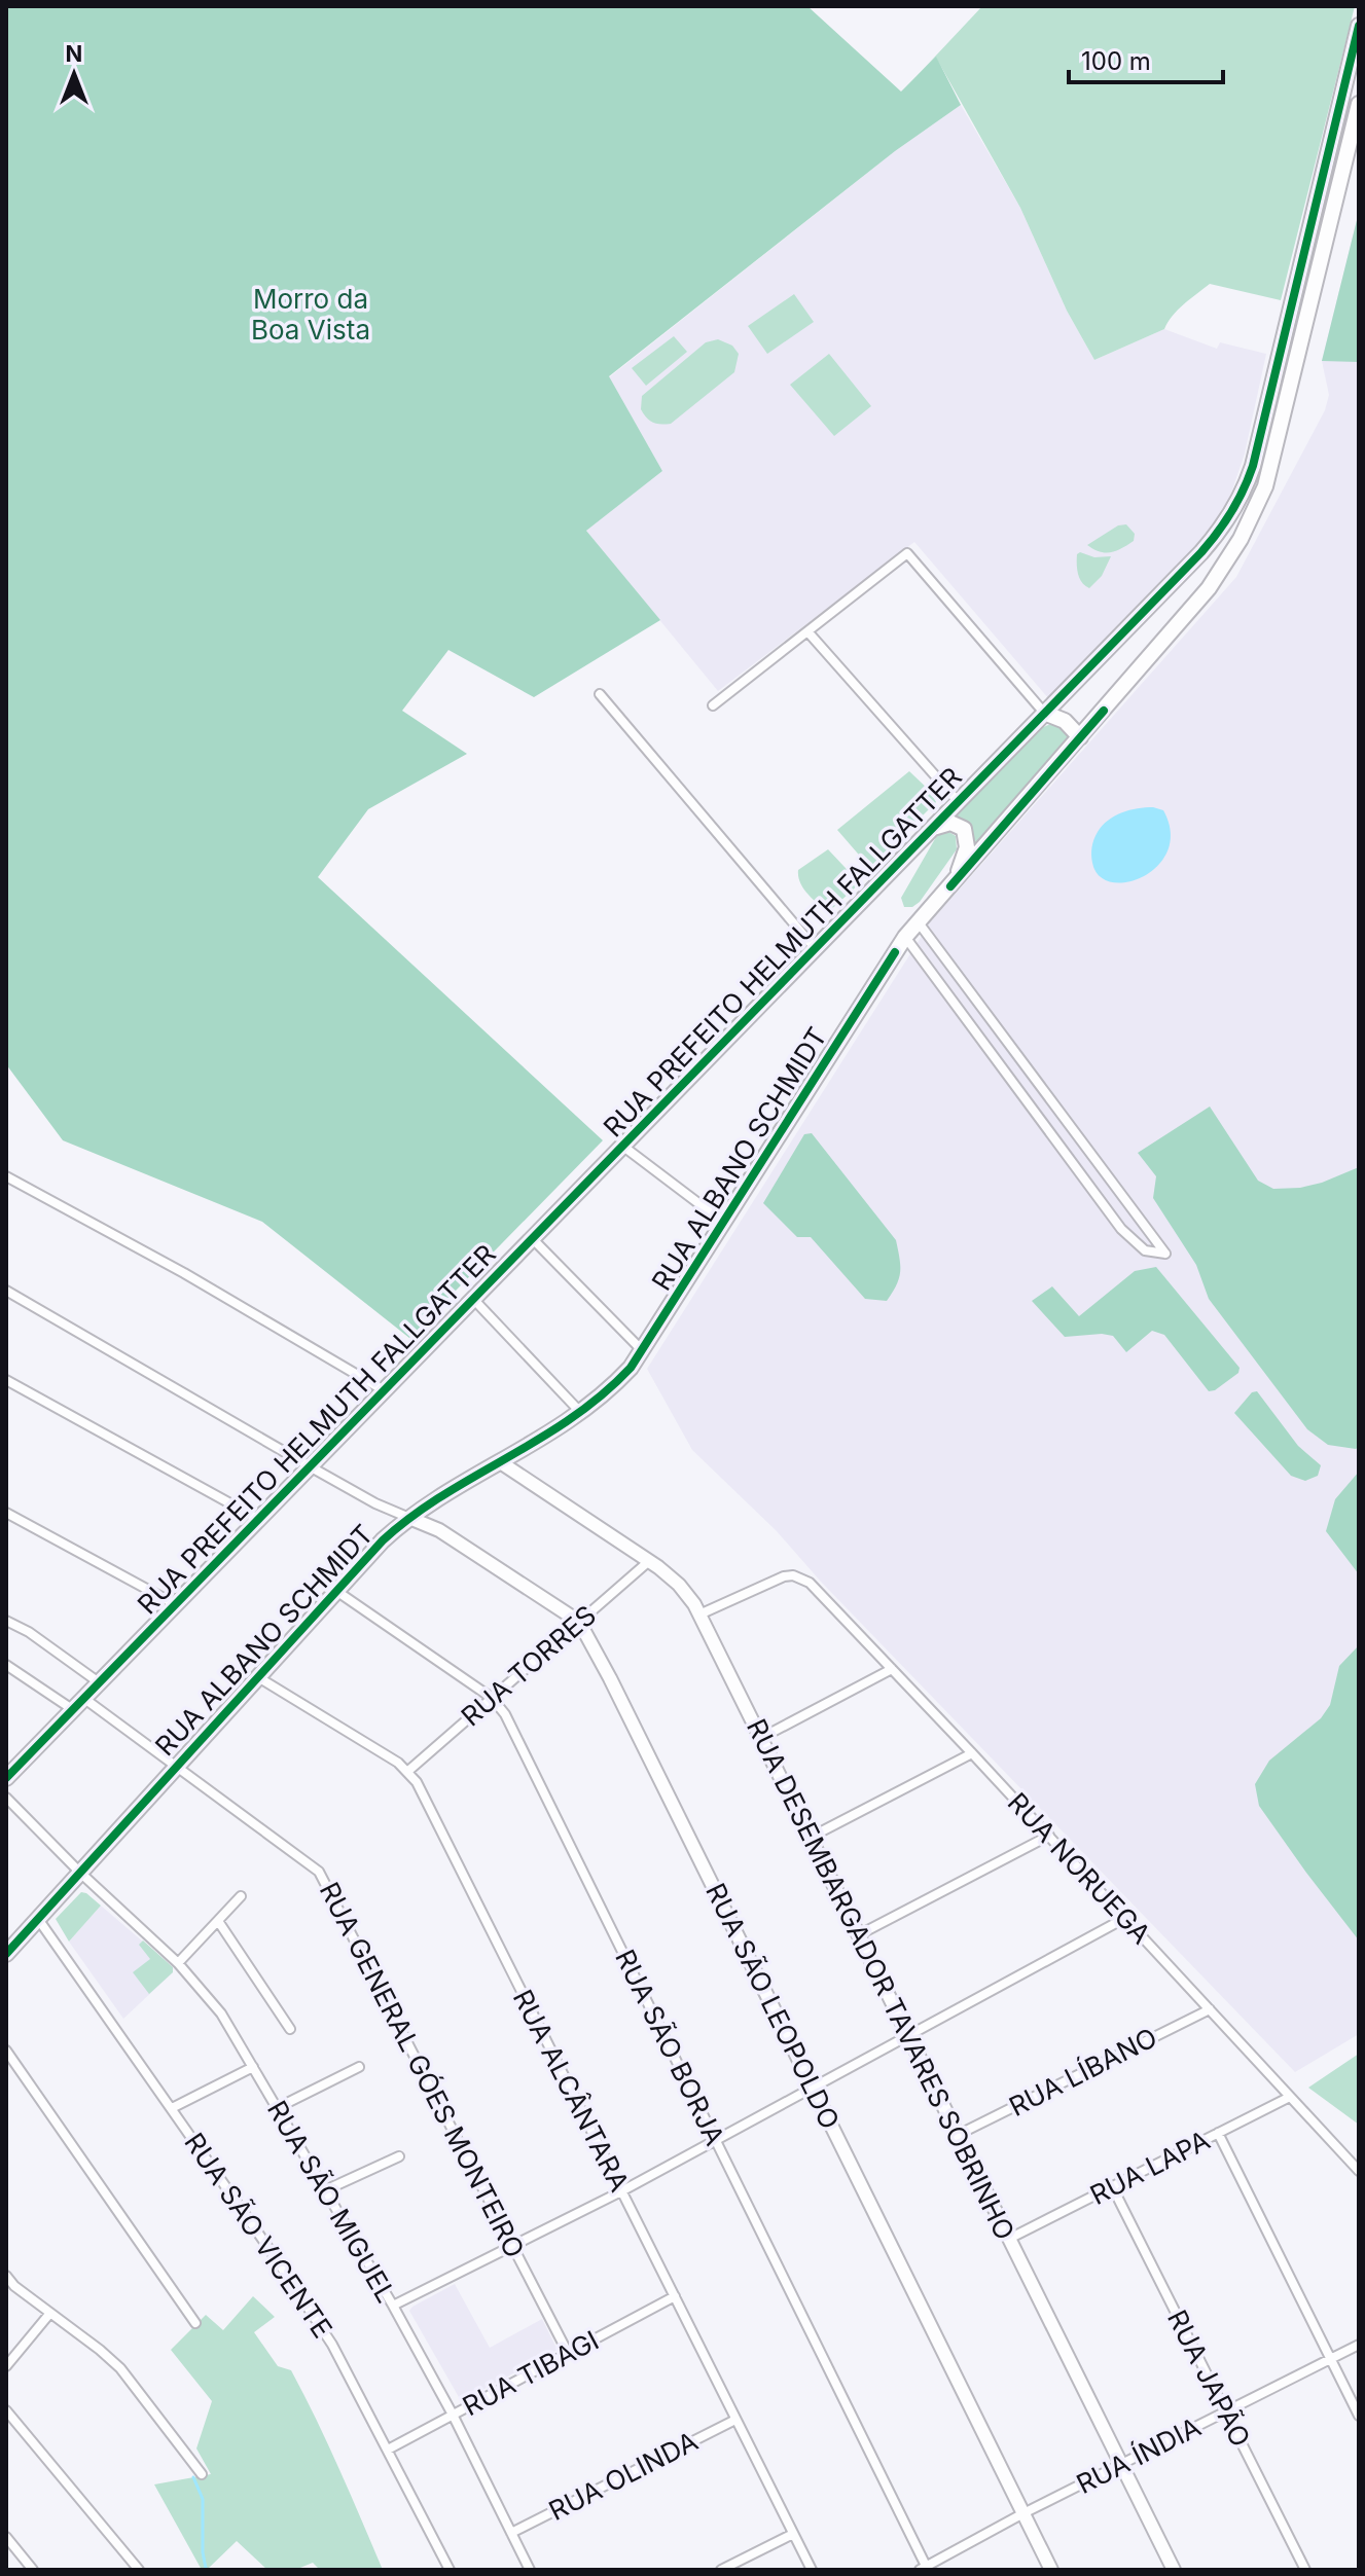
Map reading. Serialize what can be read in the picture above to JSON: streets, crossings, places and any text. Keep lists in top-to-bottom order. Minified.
{"streets":{"main road":["RUA PREFEITO HELMUTH FALLGATTER","RUA ALBANO SCHMIDT"],"street":["RUA TORRES","RUA NORUEGA","RUA DESEMBARGADOR TAVARES SOBRINHO","RUA SÃO LEOPOLDO","RUA SÃO BORJA","RUA GENERAL GÓES MONTEIRO","RUA LÍBANO","RUA ALCÂNTARA","RUA LAPA","RUA SÃO MIGUEL","RUA SÃO VICENTE","RUA TIBAGI","RUA JAPÃO","RUA ÍNDIA","RUA OLINDA"]},"crossings":[["RUA PREFEITO HELMUTH FALLGATTER","RUA GENERAL GÓES MONTEIRO"],["RUA ALBANO SCHMIDT","RUA DESEMBARGADOR TAVARES SOBRINHO"],["RUA ALBANO SCHMIDT","RUA SÃO LEOPOLDO"],["RUA ALBANO SCHMIDT","RUA SÃO BORJA"],["RUA ALBANO SCHMIDT","RUA GENERAL GÓES MONTEIRO"],["RUA ALBANO SCHMIDT","RUA SÃO MIGUEL"],["RUA ALBANO SCHMIDT","RUA SÃO VICENTE"],["RUA TORRES","RUA DESEMBARGADOR TAVARES SOBRINHO"],["RUA TORRES","RUA SÃO LEOPOLDO"],["RUA TORRES","RUA SÃO BORJA"],["RUA TORRES","RUA ALCÂNTARA"],["RUA NORUEGA","RUA DESEMBARGADOR TAVARES SOBRINHO"],["RUA NORUEGA","RUA LÍBANO"],["RUA NORUEGA","RUA LAPA"],["RUA DESEMBARGADOR TAVARES SOBRINHO","RUA LÍBANO"],["RUA DESEMBARGADOR TAVARES SOBRINHO","RUA LAPA"],["RUA DESEMBARGADOR TAVARES SOBRINHO","RUA ÍNDIA"],["RUA SÃO LEOPOLDO","RUA ÍNDIA"],["RUA SÃO BORJA","RUA ÍNDIA"],["RUA GENERAL GÓES MONTEIRO","RUA TIBAGI"],["RUA ALCÂNTARA","RUA TIBAGI"],["RUA ALCÂNTARA","RUA OLINDA"],["RUA LAPA","RUA JAPÃO"],["RUA SÃO MIGUEL","RUA TIBAGI"],["RUA SÃO MIGUEL","RUA OLINDA"],["RUA SÃO VICENTE","RUA TIBAGI"],["RUA JAPÃO","RUA ÍNDIA"]],"parks":["Morro da Boa Vista"],"scale_bar":"100 m","north":"top"}
